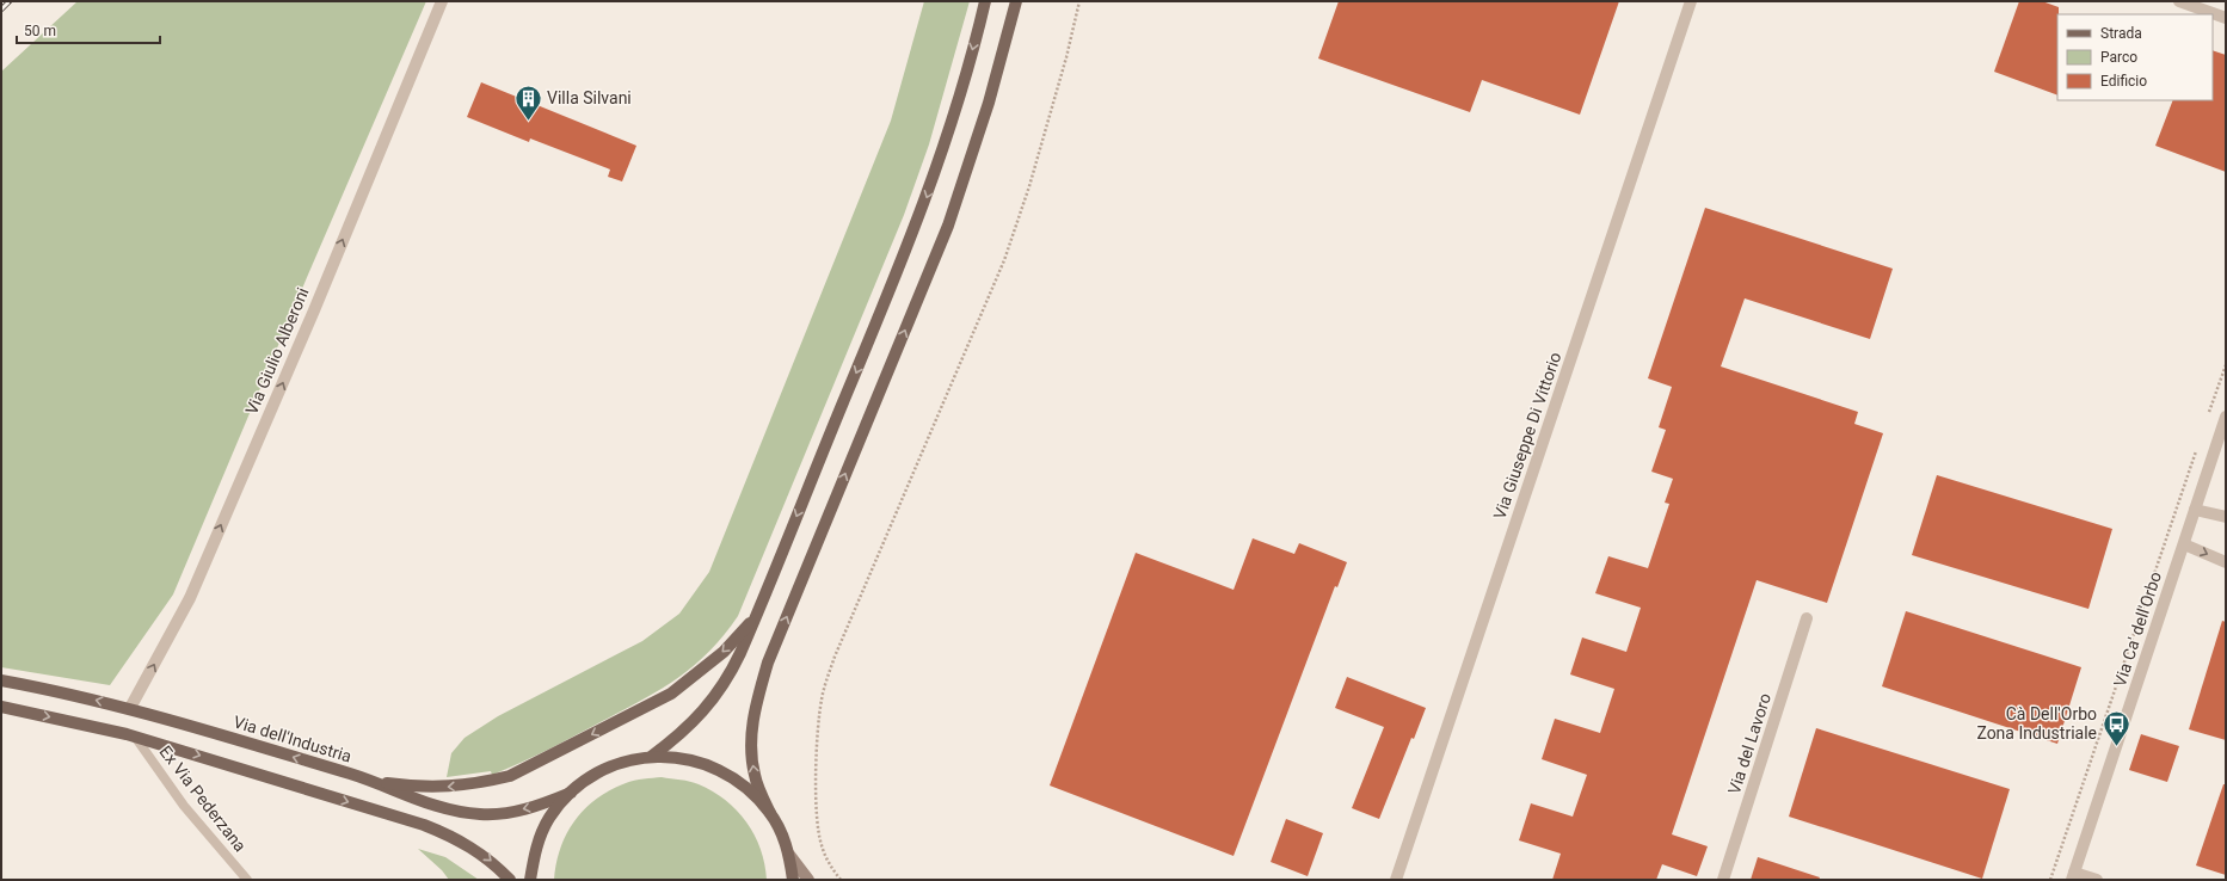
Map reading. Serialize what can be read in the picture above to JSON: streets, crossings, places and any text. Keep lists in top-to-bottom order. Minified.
{"streets":{"main road":["Via dell'Industria"],"street":["Via Giulio Alberoni","Via Giuseppe Di Vittorio","Via Ca' dell'Orbo","Via del Lavoro"],"lane":["Ex Via Pederzana"]},"crossings":[["Via Giulio Alberoni","Via dell'Industria"]],"one_way":["Via Giulio Alberoni"],"places":{"building":["Villa Silvani"],"bus stop":["Cà Dell'Orbo Zona Industriale"]},"legend":["Strada","Parco","Edificio"],"scale_bar":"50 m"}
